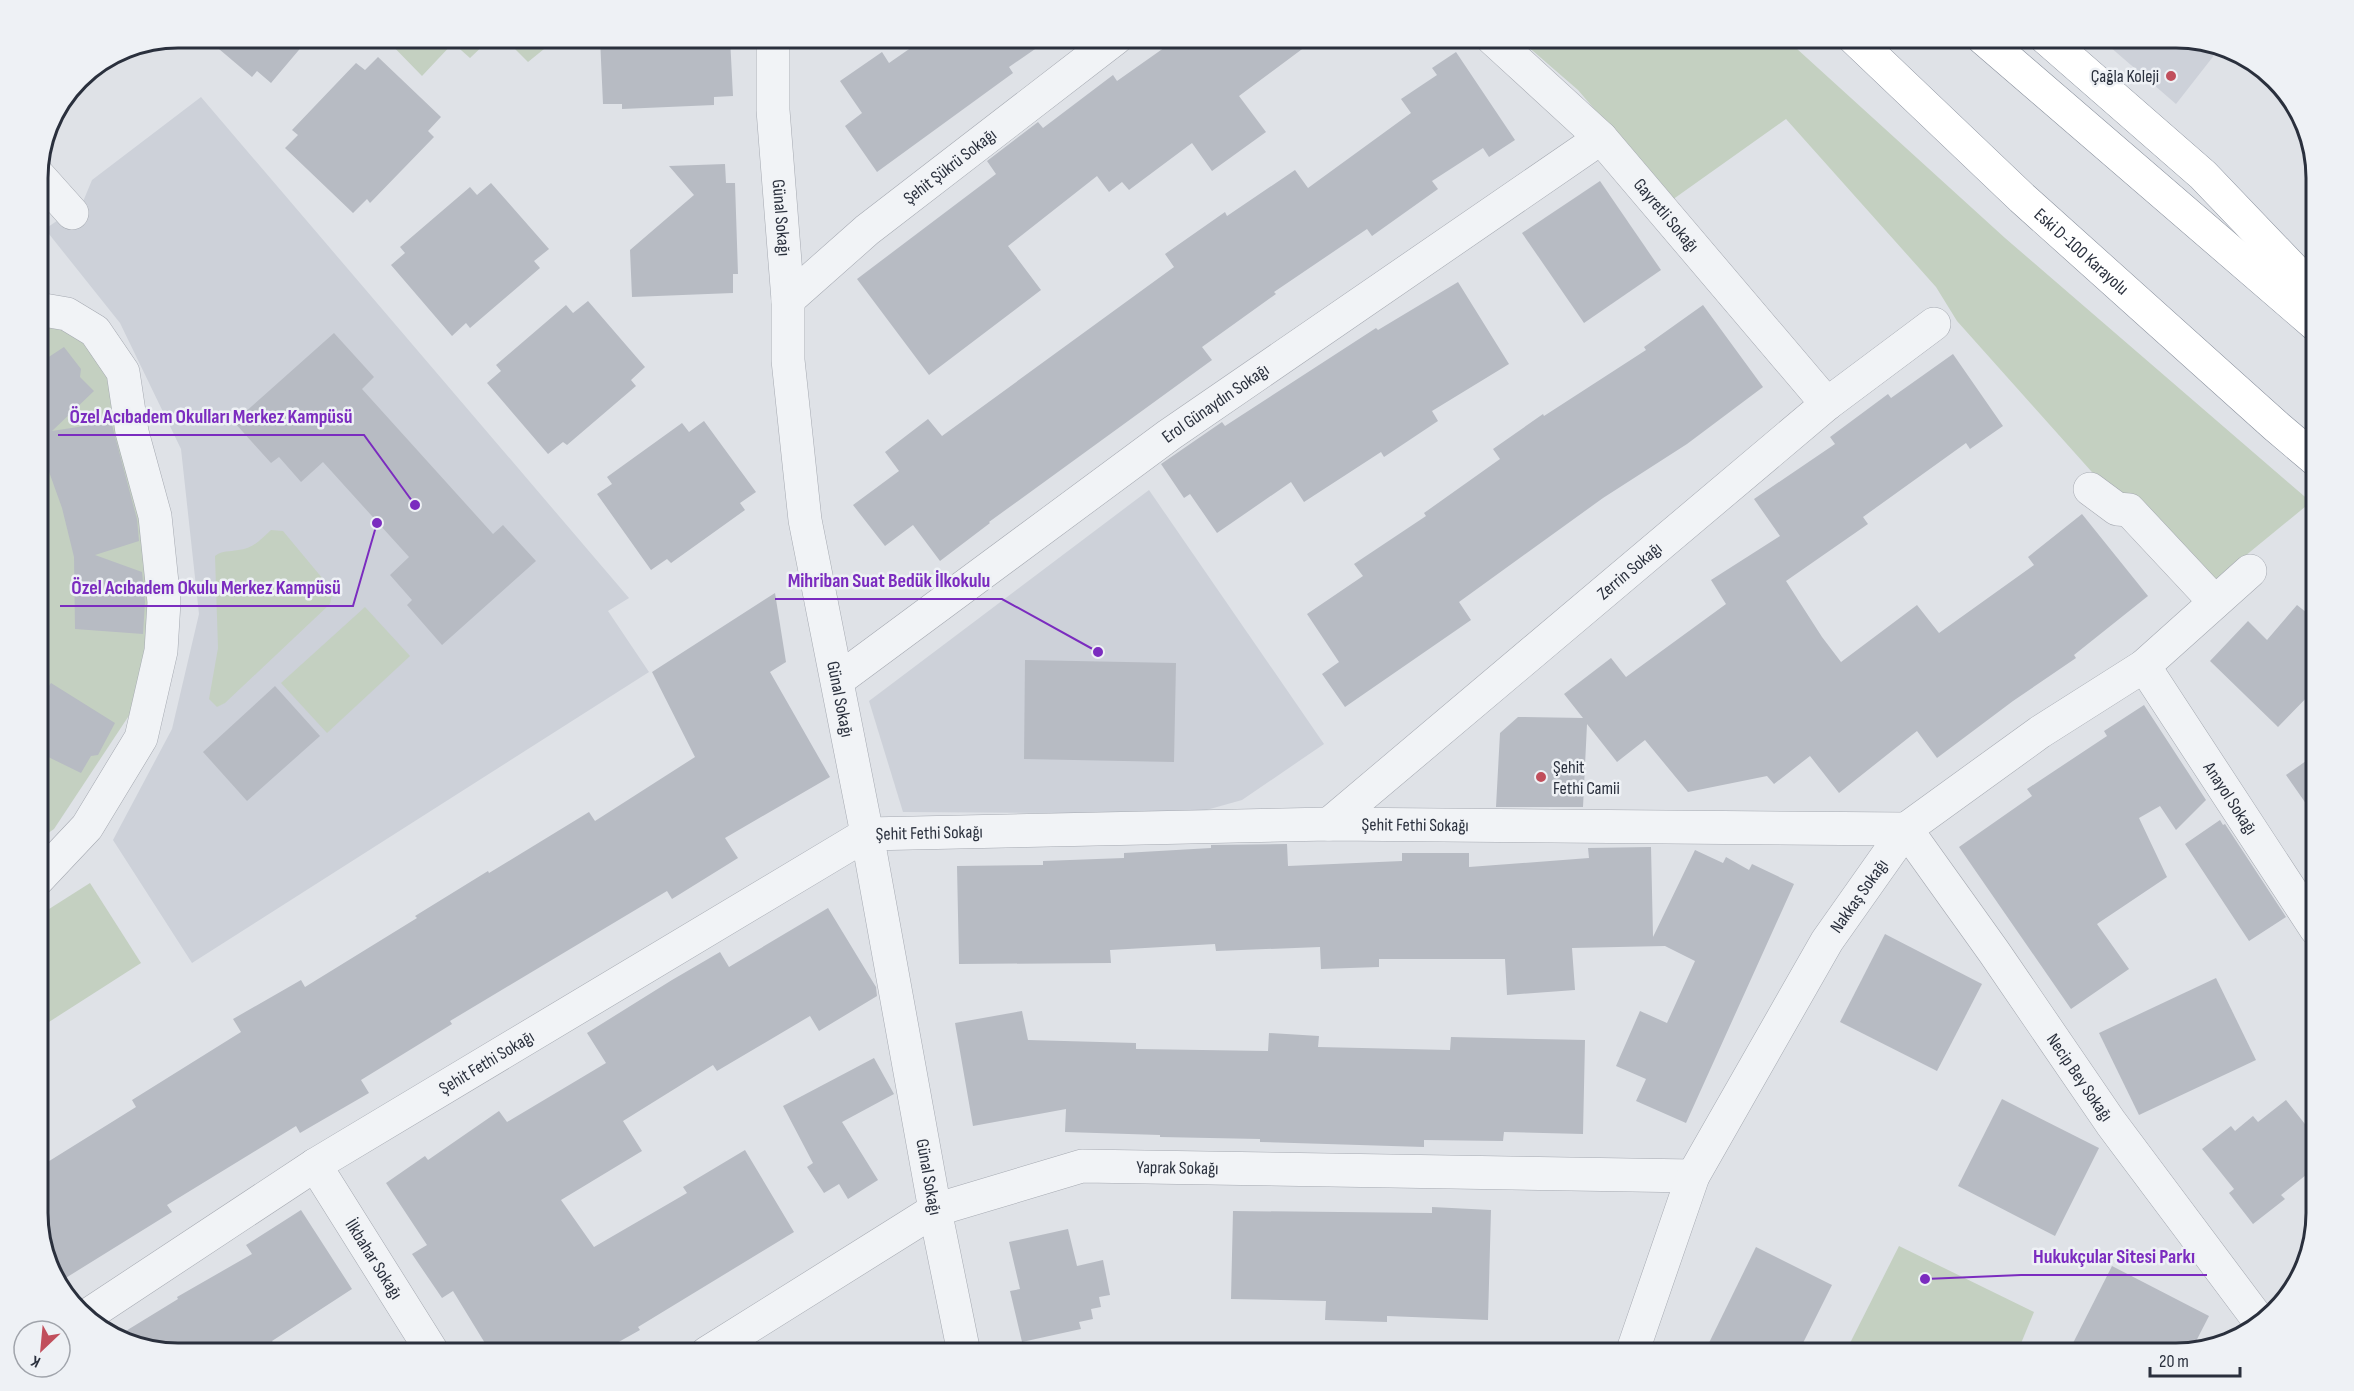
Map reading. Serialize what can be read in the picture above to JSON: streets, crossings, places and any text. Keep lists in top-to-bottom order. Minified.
{"streets":{"highway":["Eski D-100 Karayolu"],"street":["Şehit Şükrü Sokağı","Gayretli Sokağı","Günal Sokağı","Erol Günaydın Sokağı","Zerrin Sokağı","Anayol Sokağı","Şehit Fethi Sokağı","Nakkaş Sokağı","Necip Bey Sokağı","Yaprak Sokağı","İlkbahar Sokağı"]},"crossings":[["Şehit Şükrü Sokağı","Günal Sokağı"],["Gayretli Sokağı","Erol Günaydın Sokağı"],["Gayretli Sokağı","Zerrin Sokağı"],["Günal Sokağı","Erol Günaydın Sokağı"],["Günal Sokağı","Şehit Fethi Sokağı"],["Günal Sokağı","Yaprak Sokağı"],["Zerrin Sokağı","Şehit Fethi Sokağı"],["Anayol Sokağı","Nakkaş Sokağı"],["Şehit Fethi Sokağı","Nakkaş Sokağı"],["Şehit Fethi Sokağı","Necip Bey Sokağı"],["Şehit Fethi Sokağı","İlkbahar Sokağı"],["Nakkaş Sokağı","Necip Bey Sokağı"],["Nakkaş Sokağı","Yaprak Sokağı"]],"places":["Çağla Koleji","Özel Acıbadem Okulları Merkez Kampüsü","Özel Acıbadem Okulu Merkez Kampüsü","Mihriban Suat Bedük İlkokulu","Şehit Fethi Camii","Hukukçular Sitesi Parkı"],"scale_bar":"20 m","north":"bottom left"}
